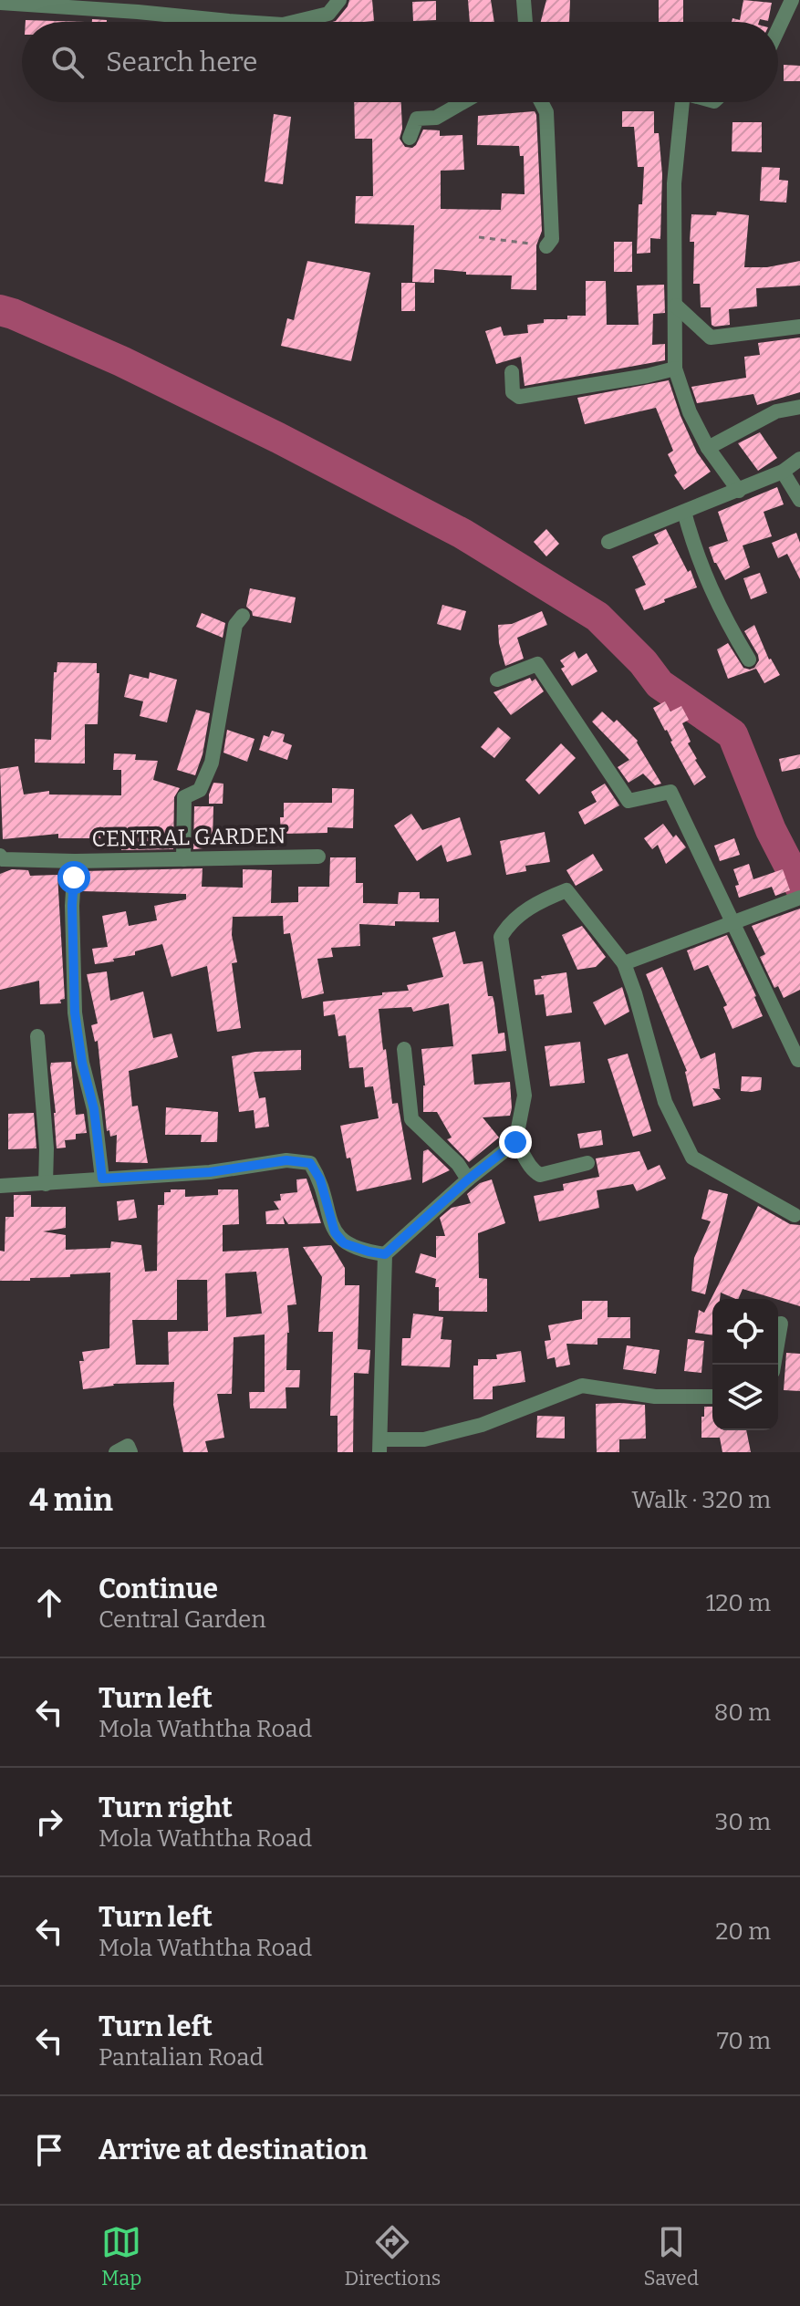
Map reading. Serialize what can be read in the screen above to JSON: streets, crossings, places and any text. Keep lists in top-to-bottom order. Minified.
{"streets":{"street":["CENTRAL GARDEN"]},"page":{"search":"Search here","heading":["4 min","Walk · 320 m"],"list":[["Continue","Central Garden","120 m"],["Turn left","Mola Waththa Road","80 m"],["Turn right","Mola Waththa Road","30 m"],["Turn left","Mola Waththa Road","20 m"],["Turn left","Pantalian Road","70 m"],"Arrive at destination"],"nav":["Map","Directions","Saved"]}}
